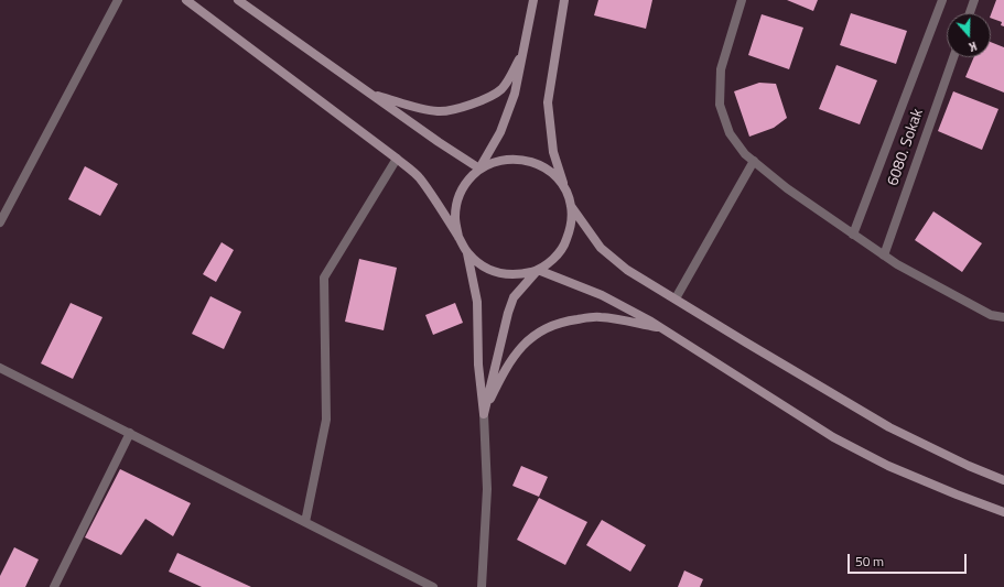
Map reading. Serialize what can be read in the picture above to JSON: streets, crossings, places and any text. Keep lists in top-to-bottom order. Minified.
{"streets":{"street":["6080. Sokak"]},"scale_bar":"50 m","north":"bottom"}
